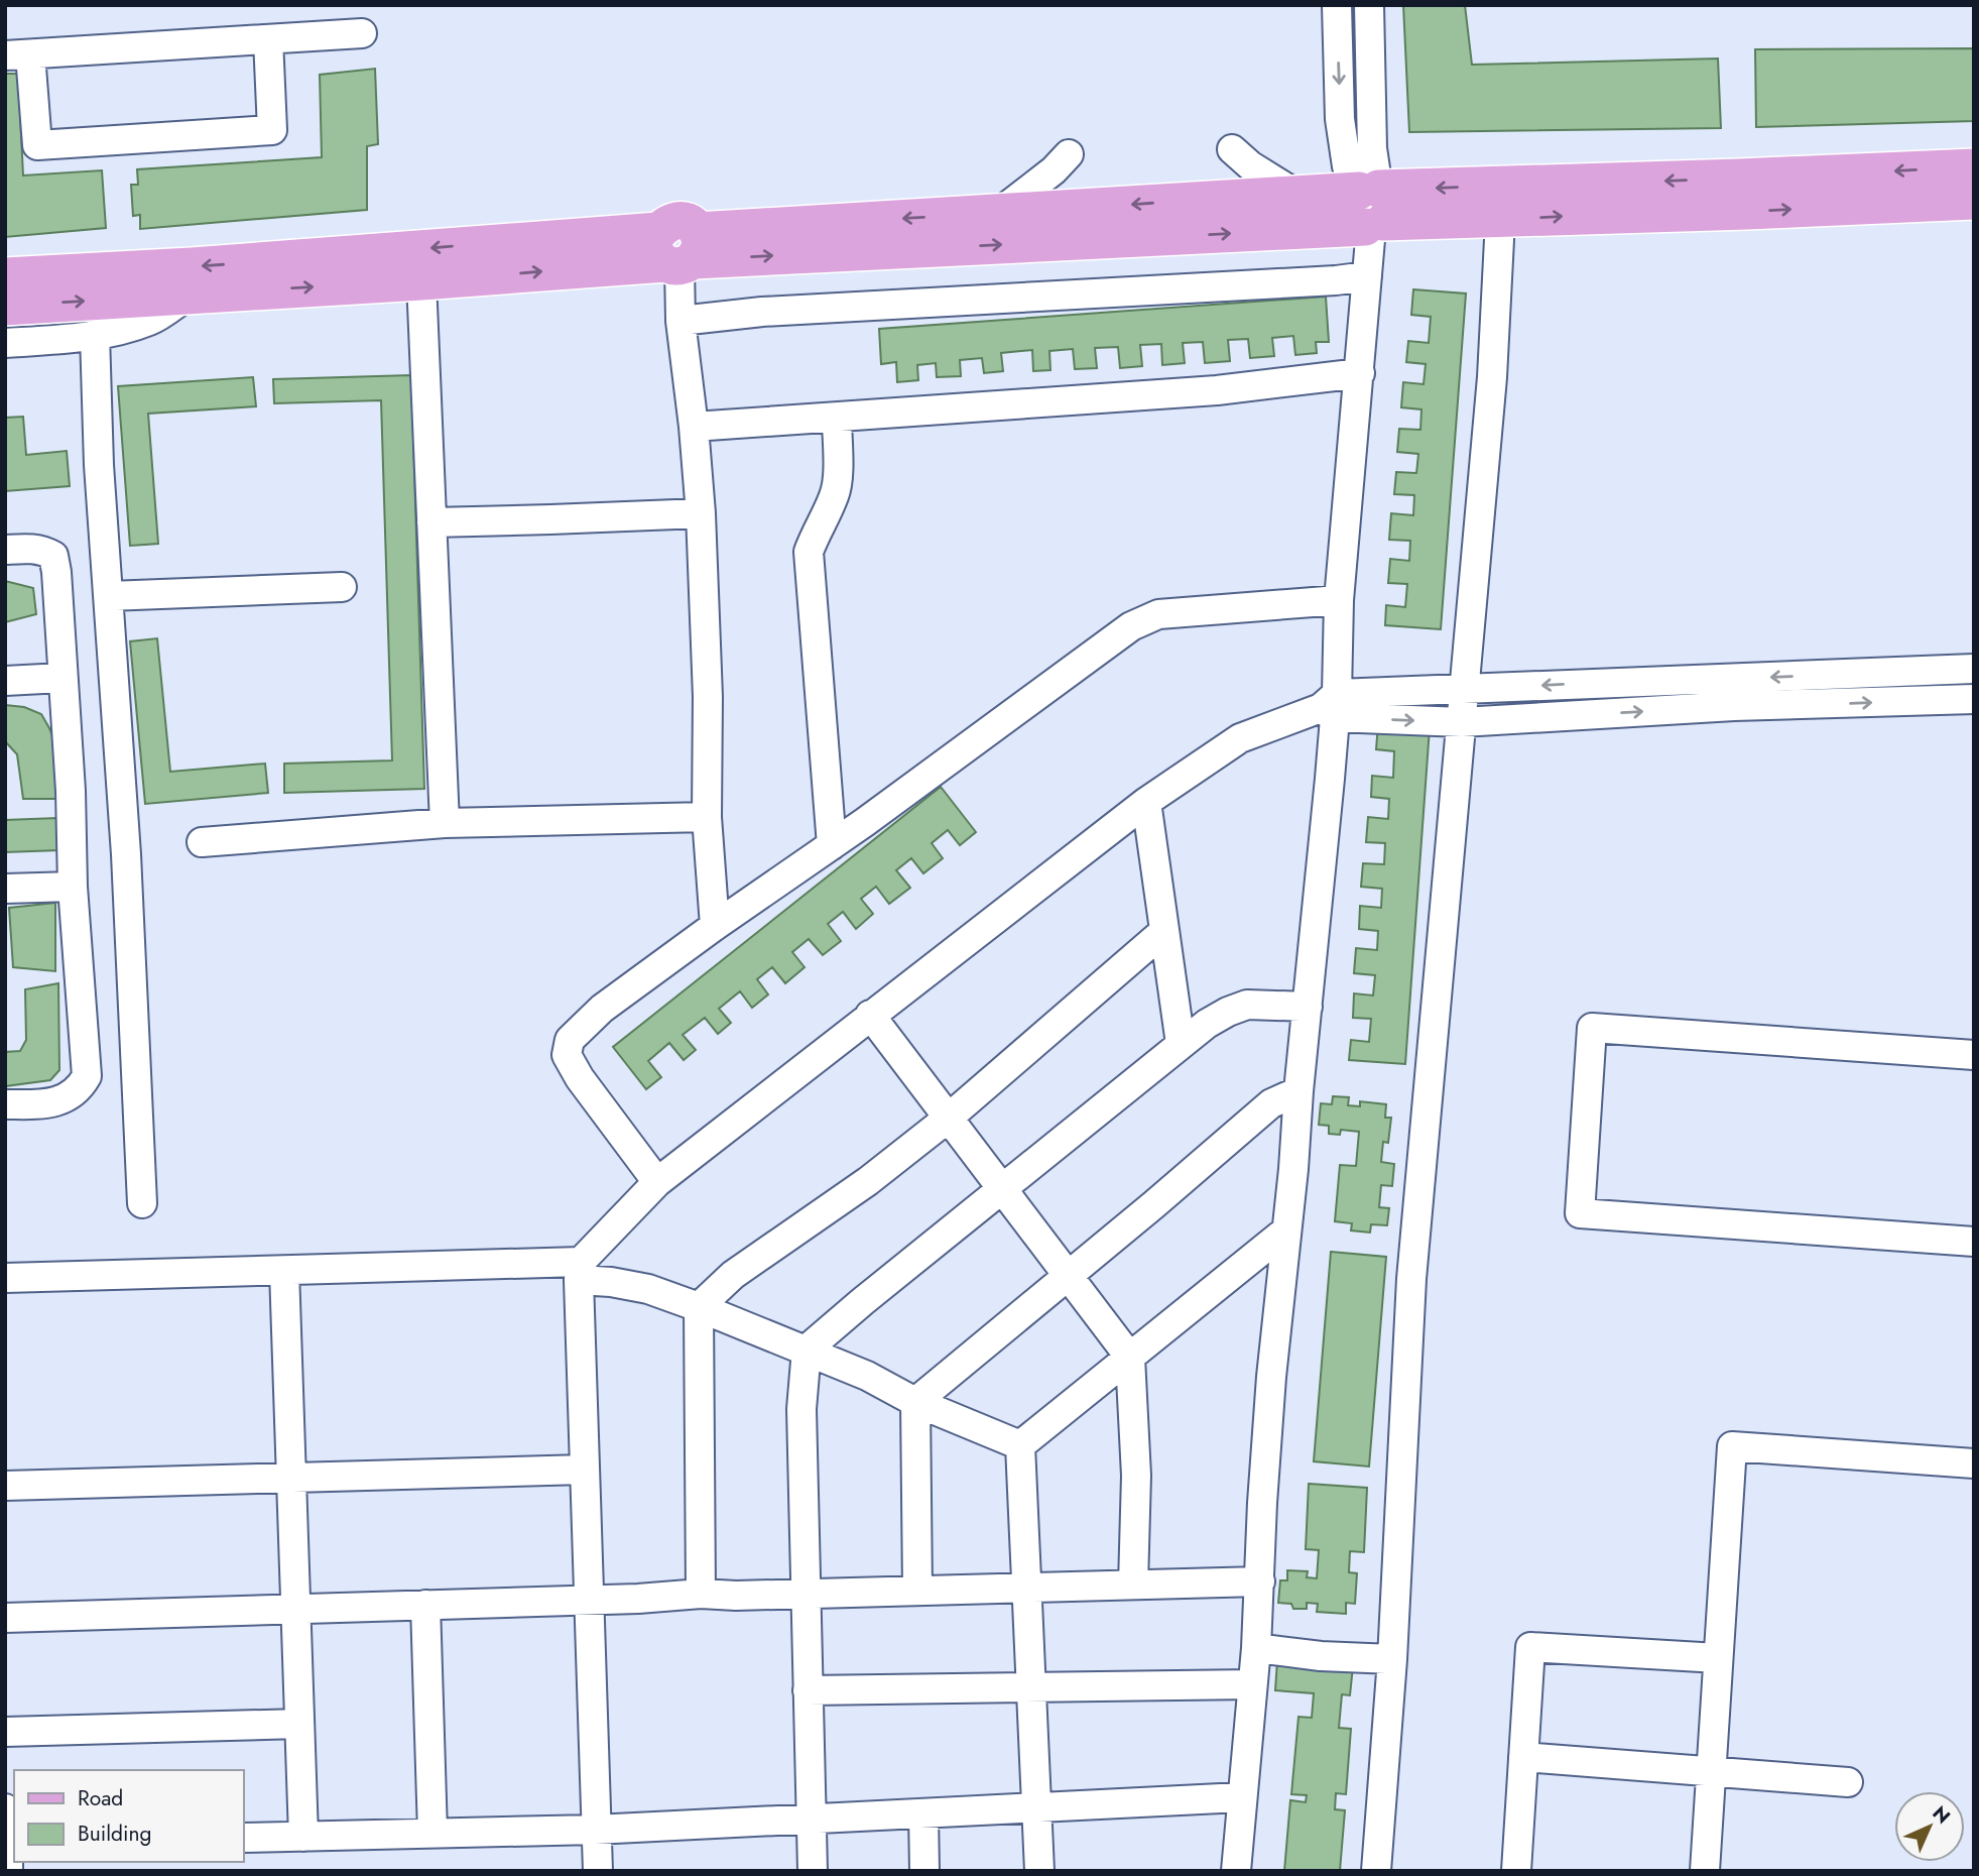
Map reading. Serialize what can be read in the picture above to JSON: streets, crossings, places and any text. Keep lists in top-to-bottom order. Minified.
{"legend":["Road","Building"],"north":"top right"}
